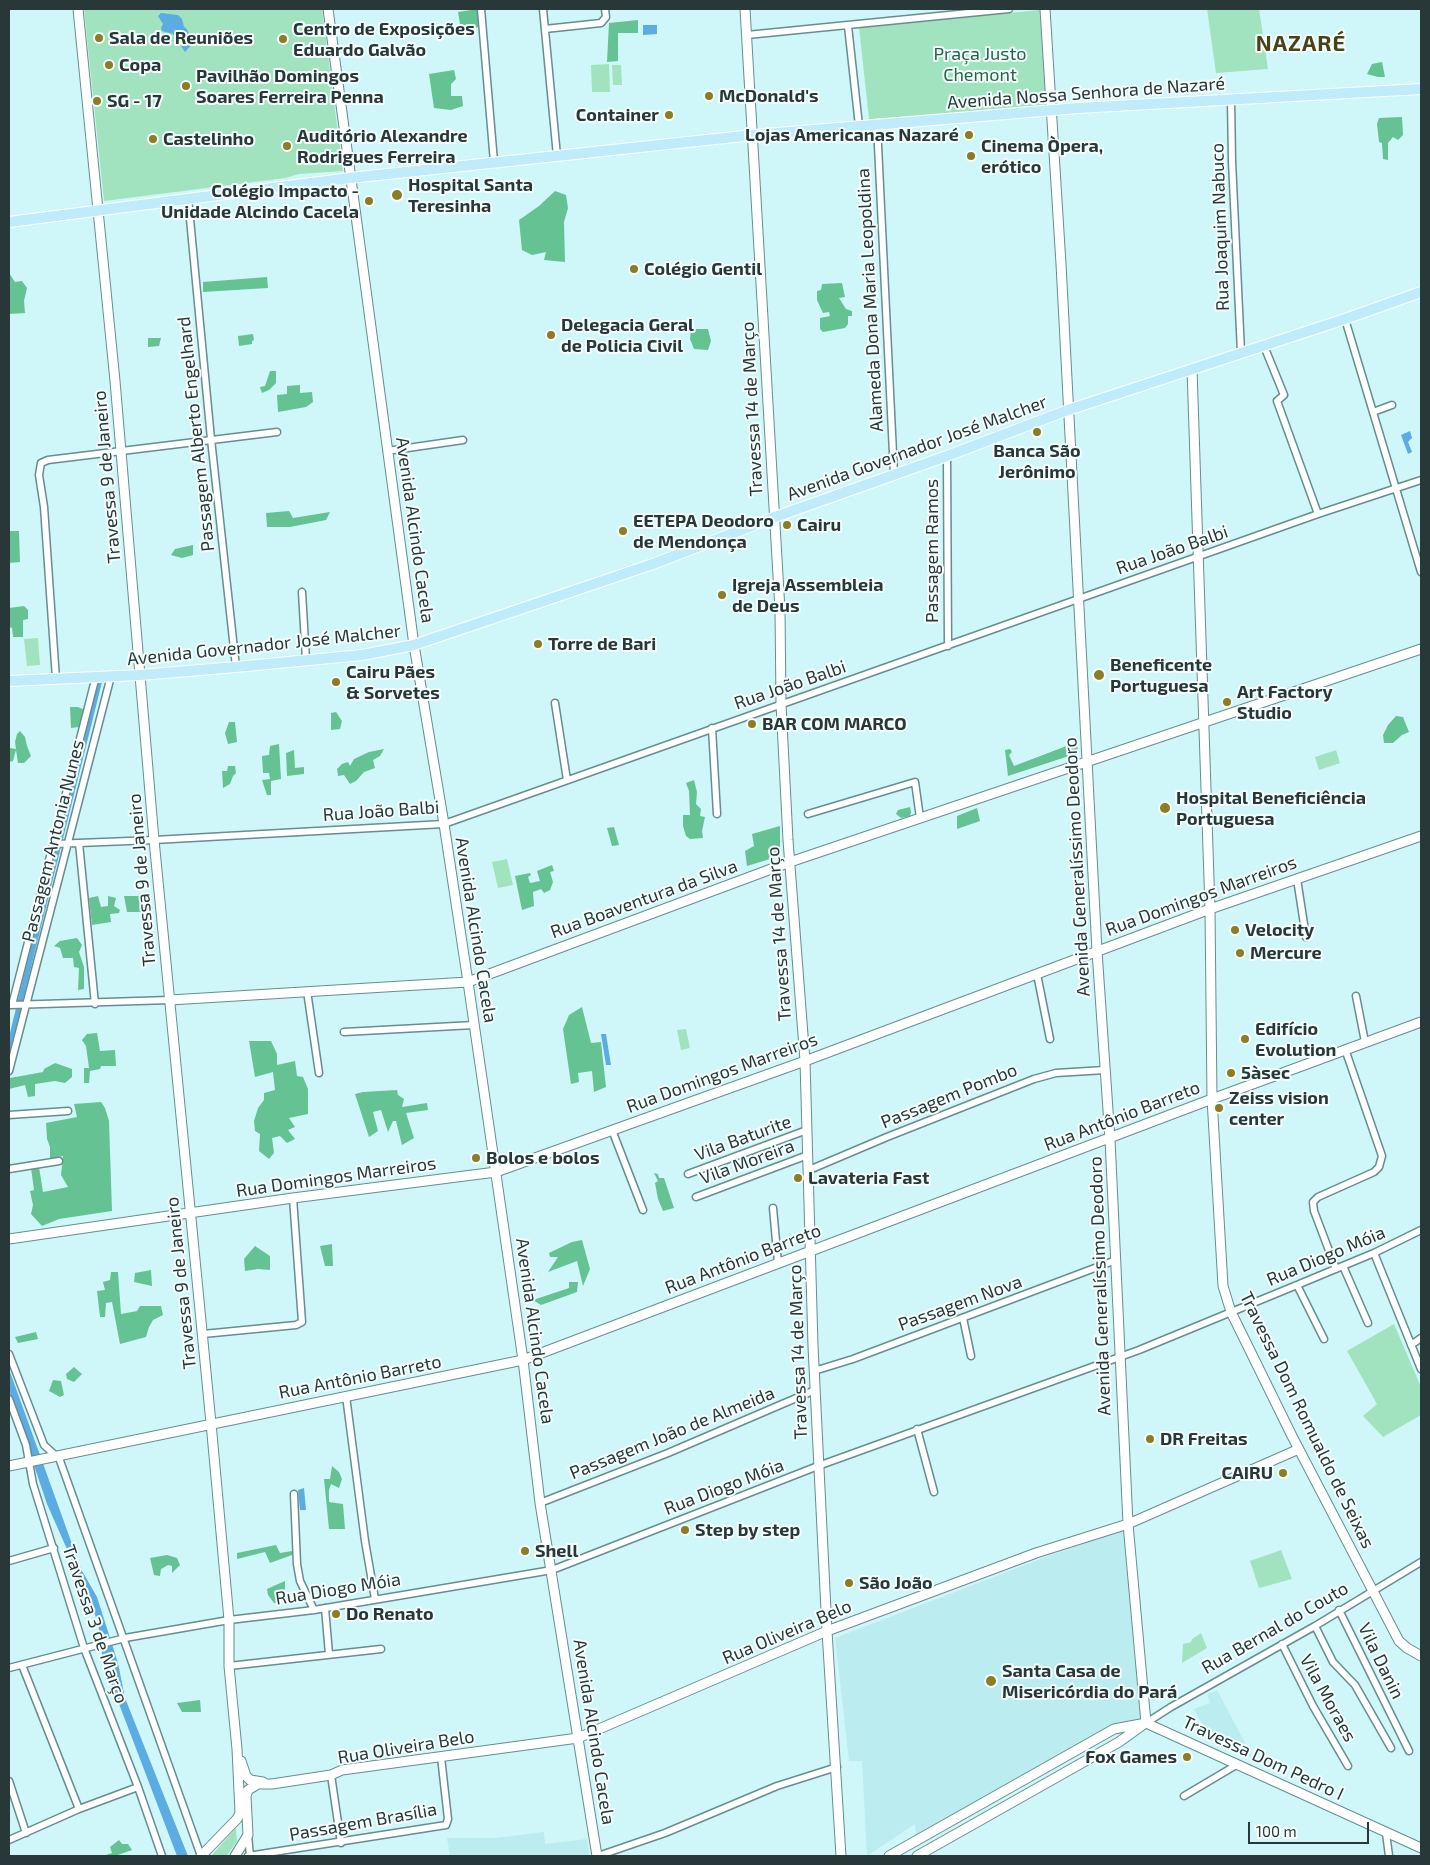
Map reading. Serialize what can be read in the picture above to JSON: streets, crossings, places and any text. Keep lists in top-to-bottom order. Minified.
{"streets":{"main road":["Avenida Nossa Senhora de Nazaré","Avenida Governador José Malcher"],"street":["Rua Joaquim Nabuco","Alameda Dona Maria Leopoldina","Travessa 14 de Março","Passagem Alberto Engelhard","Travessa 9 de Janeiro","Avenida Alcindo Cacela","Rua João Balbi","Passagem Ramos","Passagem Antonia Nunes","Avenida Generalíssimo Deodoro","Rua Domingos Marreiros","Rua Boaventura da Silva","Passagem Pombo","Rua Antônio Barreto","Vila Baturite","Vila Moreira","Rua Diogo Móia","Passagem Nova","Travessa Dom Romualdo de Seixas","Passagem João de Almeida","Travessa 3 de Março","Rua Bernal do Couto","Rua Oliveira Belo","Vila Danin","Vila Moraes","Travessa Dom Pedro I","Passagem Brasília"]},"crossings":[["Avenida Nossa Senhora de Nazaré","Rua Joaquim Nabuco"],["Avenida Nossa Senhora de Nazaré","Alameda Dona Maria Leopoldina"],["Avenida Nossa Senhora de Nazaré","Travessa 14 de Março"],["Avenida Nossa Senhora de Nazaré","Passagem Alberto Engelhard"],["Avenida Nossa Senhora de Nazaré","Travessa 9 de Janeiro"],["Avenida Nossa Senhora de Nazaré","Avenida Alcindo Cacela"],["Avenida Nossa Senhora de Nazaré","Avenida Generalíssimo Deodoro"],["Rua Joaquim Nabuco","Avenida Governador José Malcher"],["Alameda Dona Maria Leopoldina","Avenida Governador José Malcher"],["Travessa 14 de Março","Avenida Governador José Malcher"],["Travessa 14 de Março","Rua João Balbi"],["Travessa 14 de Março","Rua Domingos Marreiros"],["Travessa 14 de Março","Rua Boaventura da Silva"],["Travessa 14 de Março","Passagem Pombo"],["Travessa 14 de Março","Rua Antônio Barreto"],["Travessa 14 de Março","Vila Baturite"],["Travessa 14 de Março","Vila Moreira"],["Travessa 14 de Março","Rua Diogo Móia"],["Travessa 14 de Março","Passagem Nova"],["Travessa 14 de Março","Passagem João de Almeida"],["Travessa 14 de Março","Rua Oliveira Belo"],["Passagem Alberto Engelhard","Avenida Governador José Malcher"],["Avenida Governador José Malcher","Travessa 9 de Janeiro"],["Avenida Governador José Malcher","Avenida Alcindo Cacela"],["Avenida Governador José Malcher","Passagem Ramos"],["Avenida Governador José Malcher","Passagem Antonia Nunes"],["Avenida Governador José Malcher","Avenida Generalíssimo Deodoro"],["Avenida Governador José Malcher","Travessa Dom Romualdo de Seixas"],["Travessa 9 de Janeiro","Rua João Balbi"],["Travessa 9 de Janeiro","Rua Domingos Marreiros"],["Travessa 9 de Janeiro","Rua Boaventura da Silva"],["Travessa 9 de Janeiro","Rua Antônio Barreto"],["Travessa 9 de Janeiro","Rua Diogo Móia"],["Travessa 9 de Janeiro","Rua Oliveira Belo"],["Avenida Alcindo Cacela","Rua João Balbi"],["Avenida Alcindo Cacela","Rua Domingos Marreiros"],["Avenida Alcindo Cacela","Rua Boaventura da Silva"],["Avenida Alcindo Cacela","Rua Antônio Barreto"],["Avenida Alcindo Cacela","Rua Diogo Móia"],["Avenida Alcindo Cacela","Passagem João de Almeida"],["Avenida Alcindo Cacela","Rua Oliveira Belo"],["Rua João Balbi","Passagem Ramos"],["Rua João Balbi","Passagem Antonia Nunes"],["Rua João Balbi","Avenida Generalíssimo Deodoro"],["Rua João Balbi","Travessa Dom Romualdo de Seixas"],["Passagem Antonia Nunes","Rua Boaventura da Silva"],["Avenida Generalíssimo Deodoro","Rua Domingos Marreiros"],["Avenida Generalíssimo Deodoro","Rua Boaventura da Silva"],["Avenida Generalíssimo Deodoro","Passagem Pombo"],["Avenida Generalíssimo Deodoro","Rua Antônio Barreto"],["Avenida Generalíssimo Deodoro","Rua Diogo Móia"],["Avenida Generalíssimo Deodoro","Passagem Nova"],["Avenida Generalíssimo Deodoro","Rua Bernal do Couto"],["Avenida Generalíssimo Deodoro","Rua Oliveira Belo"],["Avenida Generalíssimo Deodoro","Travessa Dom Pedro I"],["Rua Domingos Marreiros","Travessa Dom Romualdo de Seixas"],["Rua Boaventura da Silva","Travessa Dom Romualdo de Seixas"],["Rua Antônio Barreto","Travessa Dom Romualdo de Seixas"],["Rua Antônio Barreto","Travessa 3 de Março"],["Rua Diogo Móia","Travessa Dom Romualdo de Seixas"],["Rua Diogo Móia","Travessa 3 de Março"],["Travessa Dom Romualdo de Seixas","Rua Bernal do Couto"],["Travessa Dom Romualdo de Seixas","Rua Oliveira Belo"],["Rua Bernal do Couto","Vila Danin"],["Rua Bernal do Couto","Vila Moraes"],["Rua Bernal do Couto","Travessa Dom Pedro I"],["Rua Oliveira Belo","Passagem Brasília"]],"districts":["NAZARÉ"],"parks":["Praça Justo Chemont"],"places":["Sala de Reuniões","Centro de Exposições Eduardo Galvão","Copa","Pavilhão Domingos Soares Ferreira Penna","McDonald's","SG - 17","Container","Lojas Americanas Nazaré","Castelinho","Auditório Alexandre Rodrigues Ferreira","Cinema Òpera, erótico","Hospital Santa Teresinha","Colégio Impacto - Unidade Alcindo Cacela","Colégio Gentil","Delegacia Geral de Policia Civil","Banca São Jerônimo","Cairu","EETEPA Deodoro de Mendonça","Igreja Assembleia de Deus","Torre de Bari","Beneficente Portuguesa","Cairu Pães & Sorvetes","Art Factory Studio","BAR COM MARCO","Hospital Beneficiência Portuguesa","Velocity","Mercure","Edifício Evolution","5àsec","Zeiss vision center","Bolos e bolos","Lavateria Fast","DR Freitas","CAIRU","Step by step","Shell","São João","Do Renato","Santa Casa de Misericórdia do Pará","Fox Games"],"scale_bar":"100 m"}
